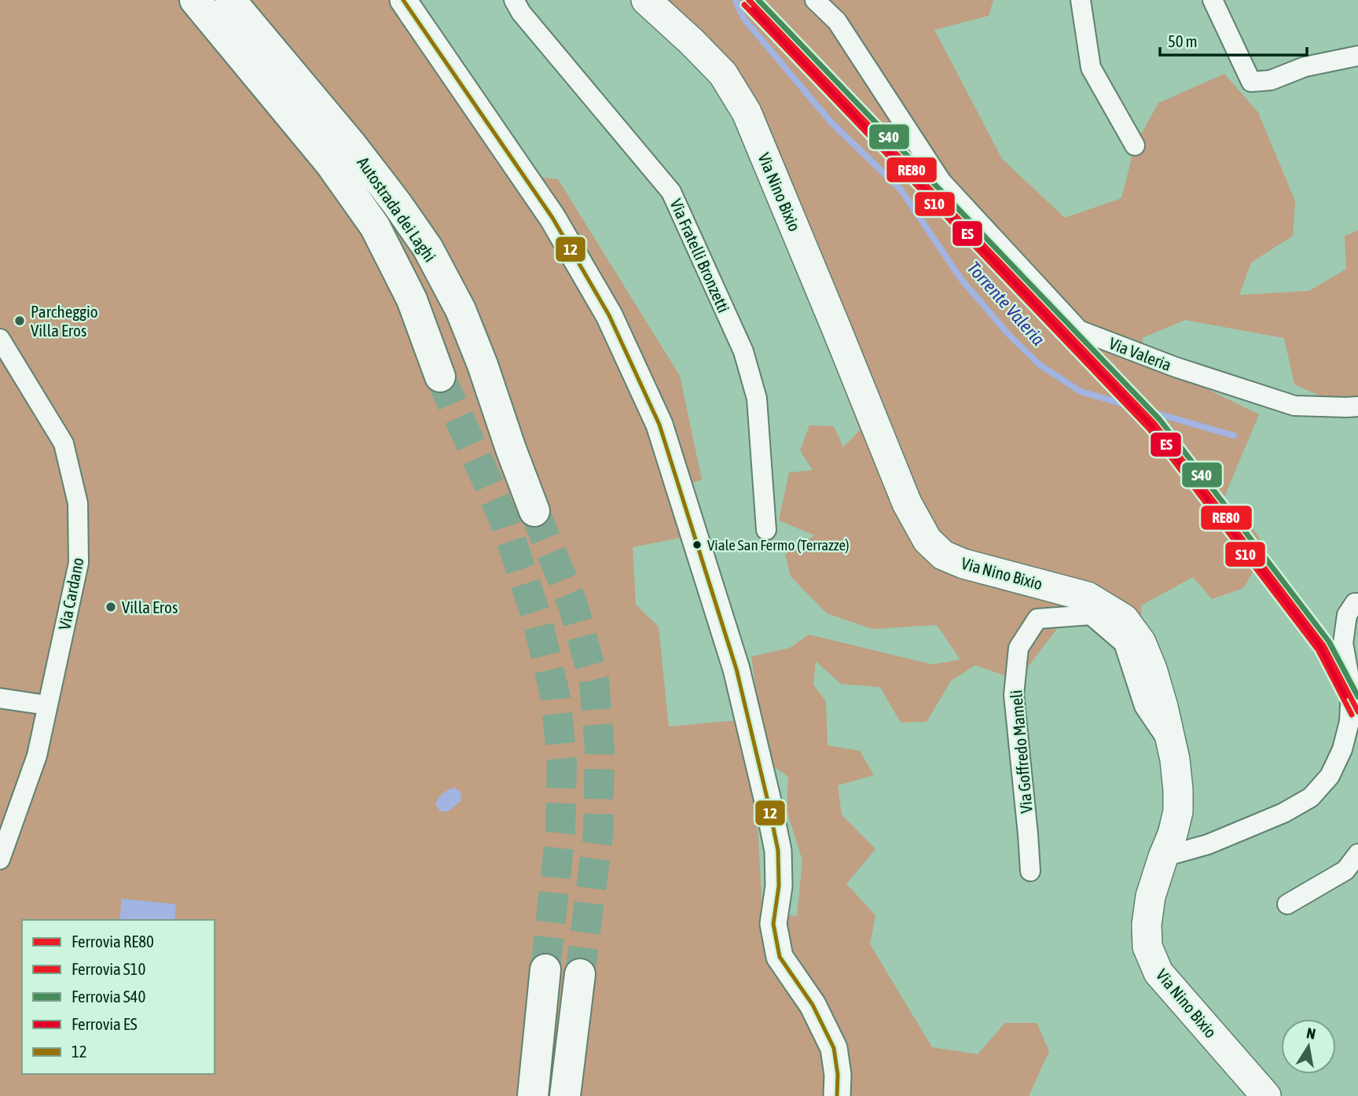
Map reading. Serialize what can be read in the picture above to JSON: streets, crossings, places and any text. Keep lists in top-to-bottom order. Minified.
{"streets":{"highway":["Autostrada dei Laghi"],"main road":["Via Nino Bixio"],"street":["Via Fratelli Bronzetti","Via Valeria","Via Cardano","Via Goffredo Mameli"]},"crossings":[["Via Nino Bixio","Via Goffredo Mameli"]],"water":["Torrente Valeria"],"places":["Parcheggio Villa Eros","Viale San Fermo (Terrazze)","Villa Eros"],"lines":["rail line RE80","rail line S40","transit line 12","rail line S10","rail line ES"],"legend":["Ferrovia RE80","Ferrovia S10","Ferrovia S40","Ferrovia ES","12"],"scale_bar":"50 m","north":"top"}
